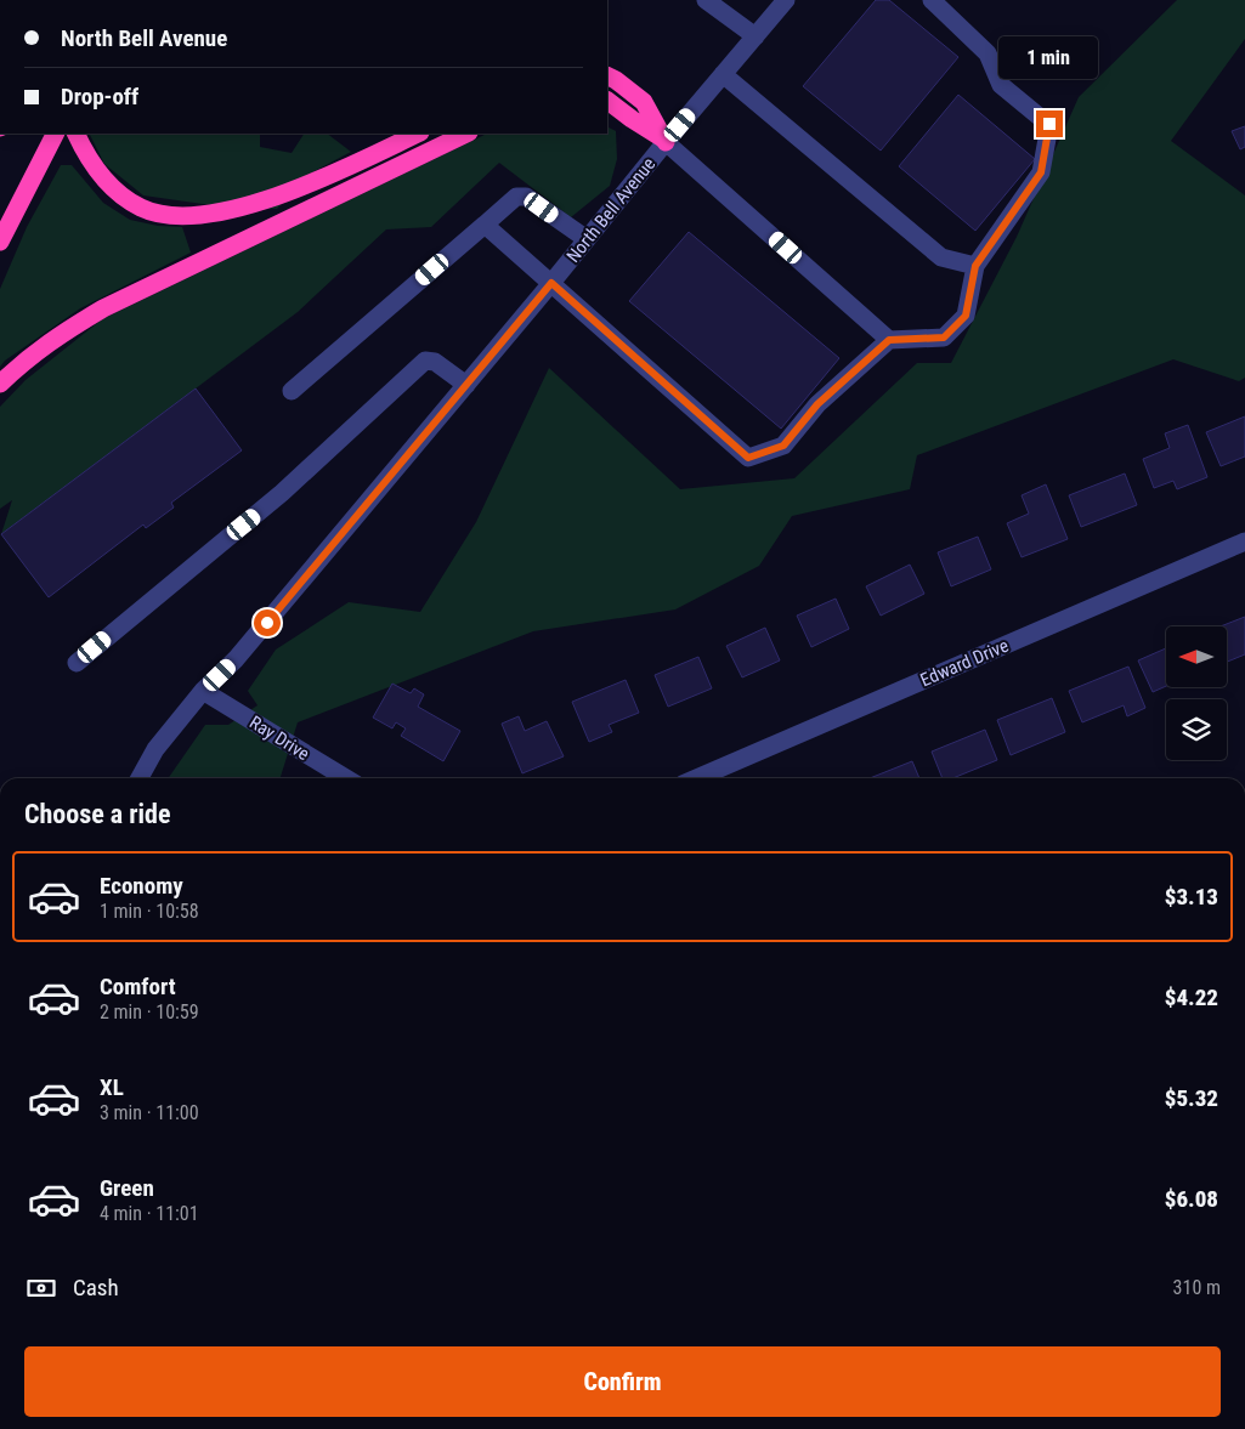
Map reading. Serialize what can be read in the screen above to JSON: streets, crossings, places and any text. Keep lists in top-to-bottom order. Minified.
{"streets":{"street":["North Bell Avenue","Edward Drive","Ray Drive"]},"crossings":[["North Bell Avenue","Ray Drive"]],"north":"left","page":{"banner":["North Bell Avenue","Drop-off"],"bubble":"1 min","heading":"Choose a ride","list":[{"name":"Economy","note":"1 min · 10:58","value":"$3.13"},{"name":"Comfort","note":"2 min · 10:59","value":"$4.22"},{"name":"XL","note":"3 min · 11:00","value":"$5.32"},{"name":"Green","note":"4 min · 11:01","value":"$6.08"}],"pay":["Cash","310 m"],"buttons":"Confirm"}}
